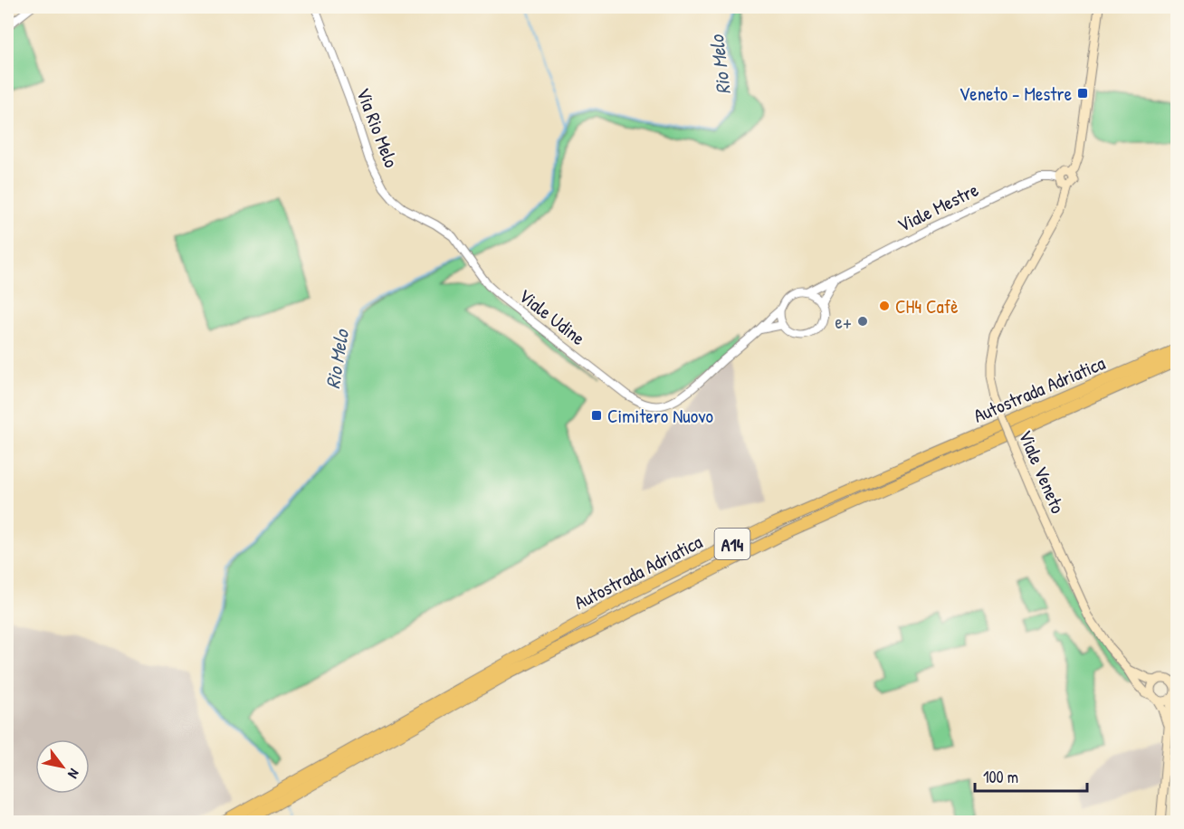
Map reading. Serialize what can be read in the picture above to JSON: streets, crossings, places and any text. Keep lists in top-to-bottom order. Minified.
{"streets":{"highway":["Autostrada Adriatica","A14"],"main road":["Viale Veneto"],"street":["Via Rio Melo","Viale Mestre","Viale Udine"]},"crossings":[["Via Rio Melo","Viale Udine"],["Viale Mestre","Viale Udine"],["Viale Mestre","Viale Veneto"]],"water":["Rio Melo"],"places":{"transit":["Veneto - Mestre","Cimitero Nuovo"],"other":["CH4 Cafè","e+"]},"scale_bar":"100 m","north":"bottom right"}
